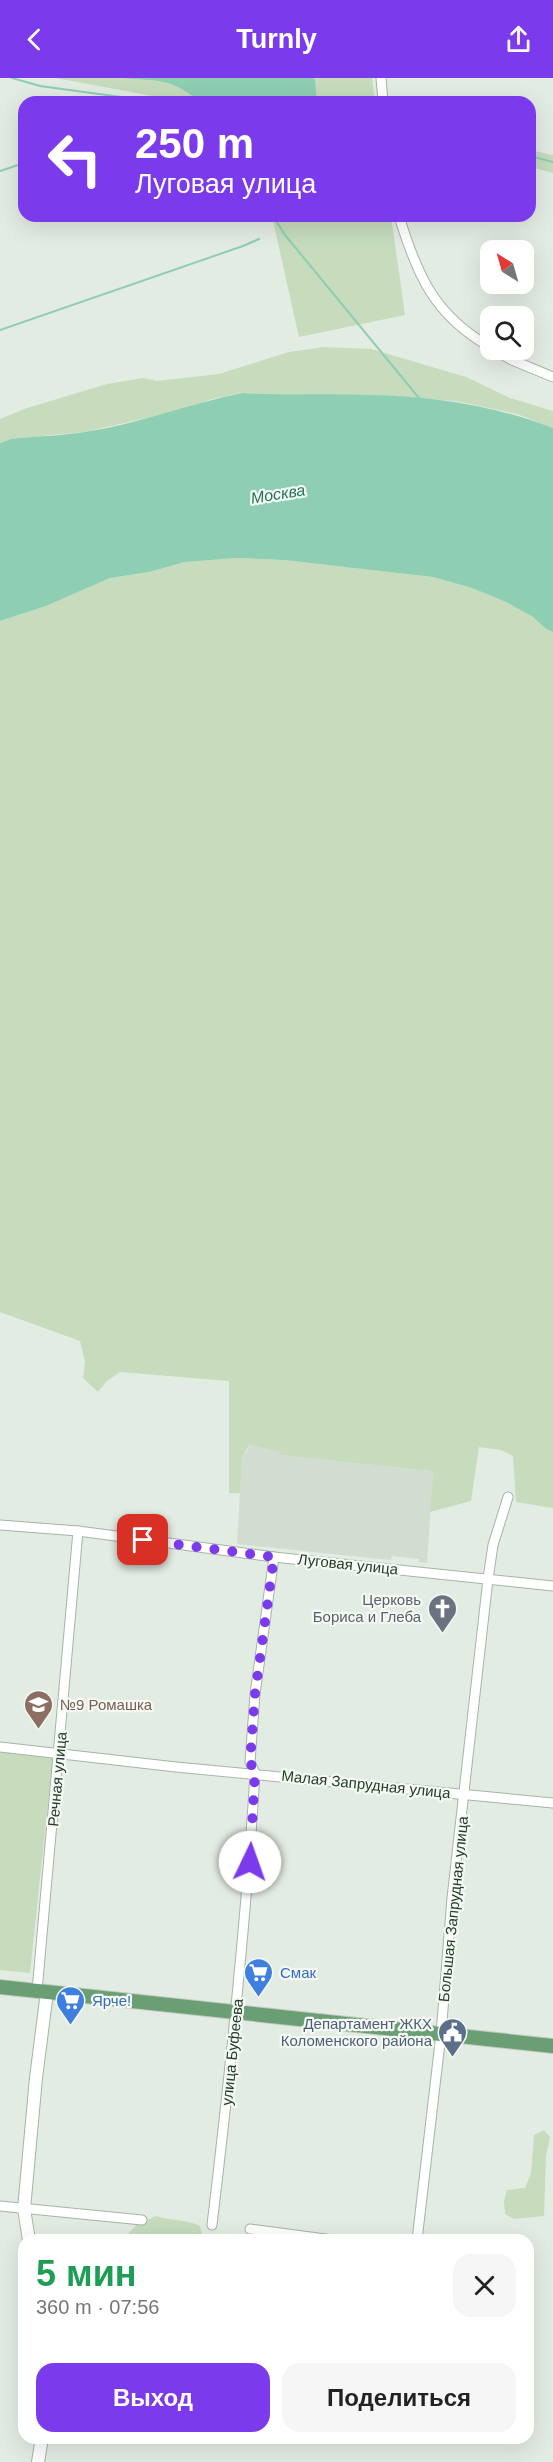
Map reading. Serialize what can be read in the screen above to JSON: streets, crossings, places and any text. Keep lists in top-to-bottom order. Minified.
{"streets":{"street":["Луговая улица","Речная улица","Малая Запрудная улица","Большая Запрудная улица","улица Буфеева"]},"crossings":[["Луговая улица","Речная улица"],["Луговая улица","Большая Запрудная улица"],["Луговая улица","улица Буфеева"],["Речная улица","Малая Запрудная улица"],["Малая Запрудная улица","Большая Запрудная улица"],["Малая Запрудная улица","улица Буфеева"]],"water":["Москва"],"places":{"church":["Церковь Бориса и Глеба"],"school or university":["№9 Ромашка"],"supermarket":["Смак","Ярче!"],"public building":["Департамент ЖКХ Коломенского района"]},"north":"top left","page":{"header":"Turnly","turn":["250 m","Луговая улица"],"heading":["5 мин","360 m · 07:56"],"buttons":["Выход","Поделиться"]}}
